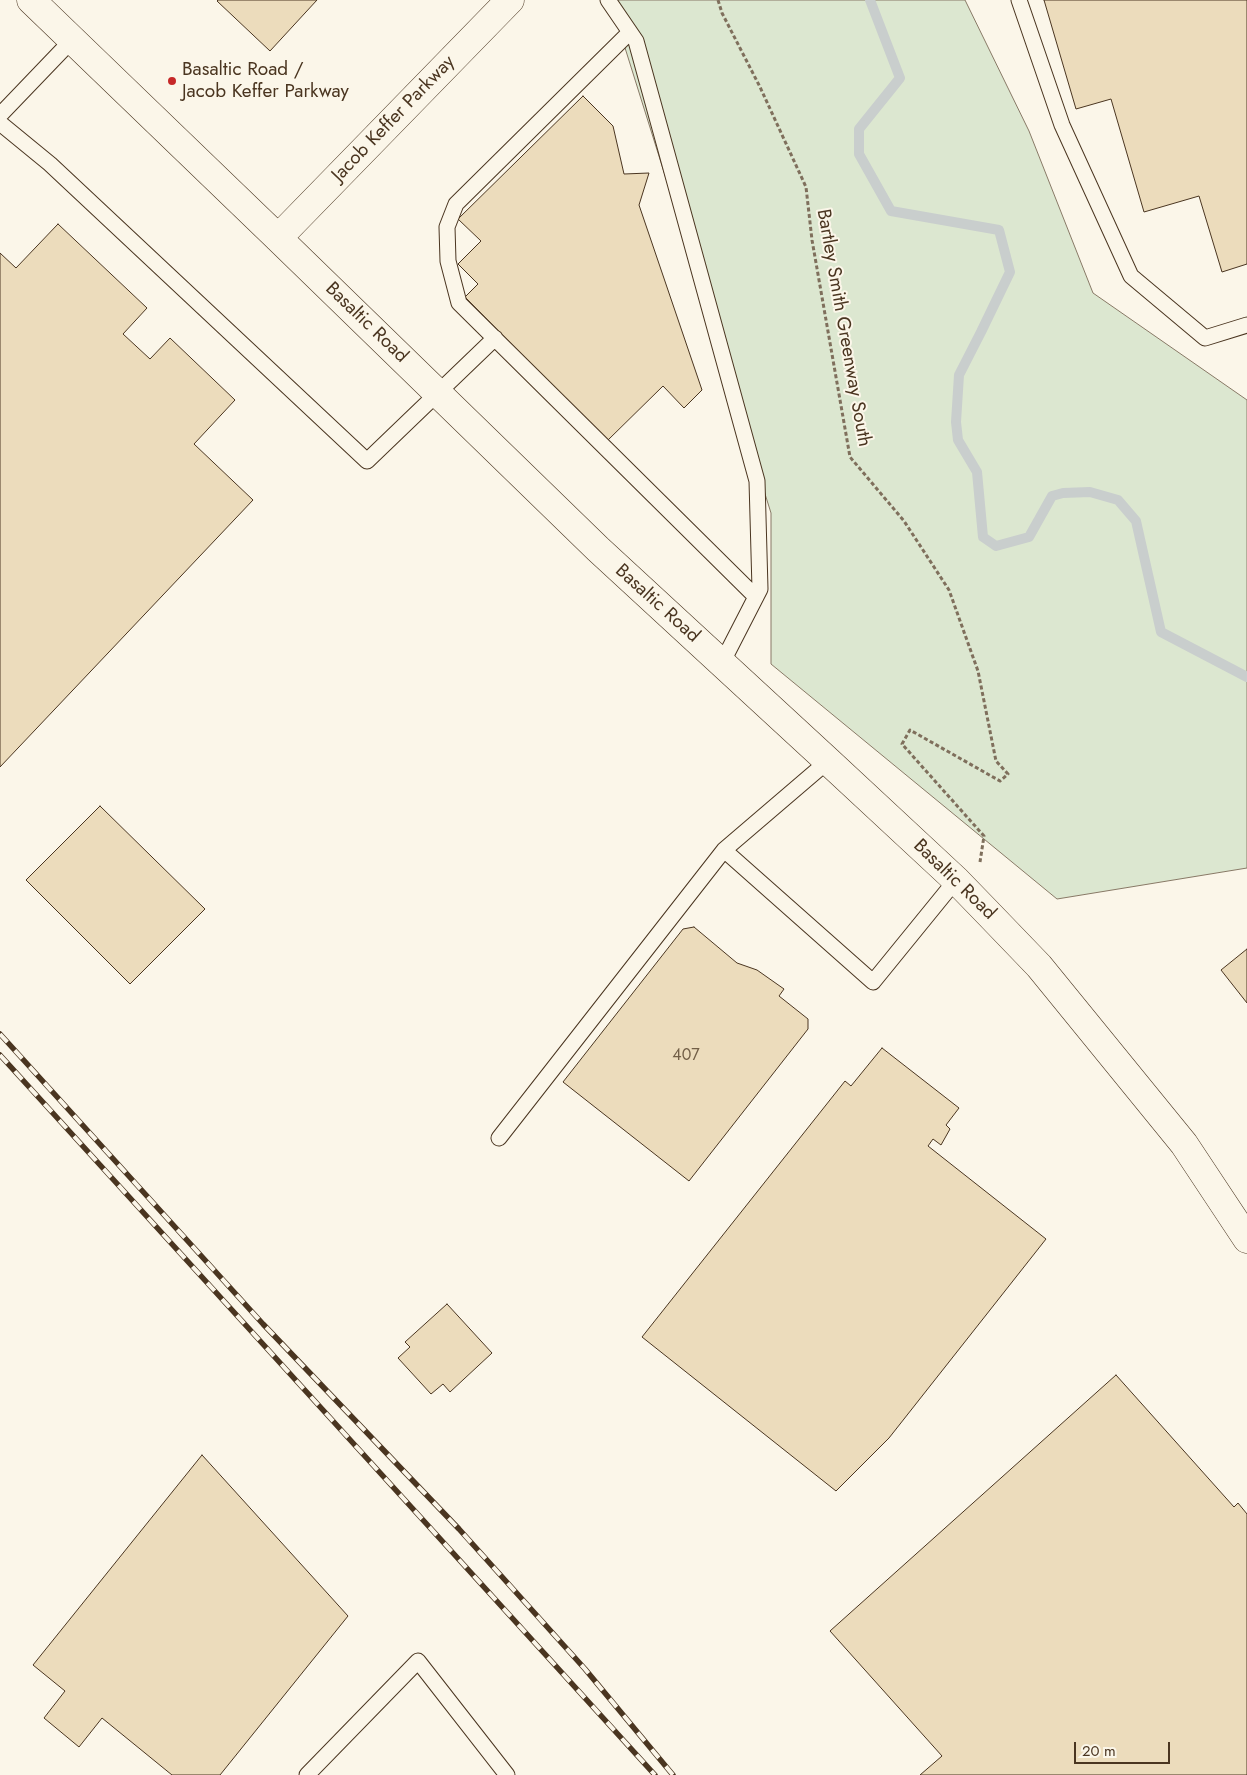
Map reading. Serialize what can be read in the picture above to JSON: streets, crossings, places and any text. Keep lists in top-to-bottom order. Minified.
{"streets":{"street":["Jacob Keffer Parkway","Basaltic Road"],"path":["Bartley Smith Greenway South"]},"crossings":[["Jacob Keffer Parkway","Basaltic Road"]],"places":["Basaltic Road / Jacob Keffer Parkway"],"house_numbers":["407"],"scale_bar":"20 m"}
